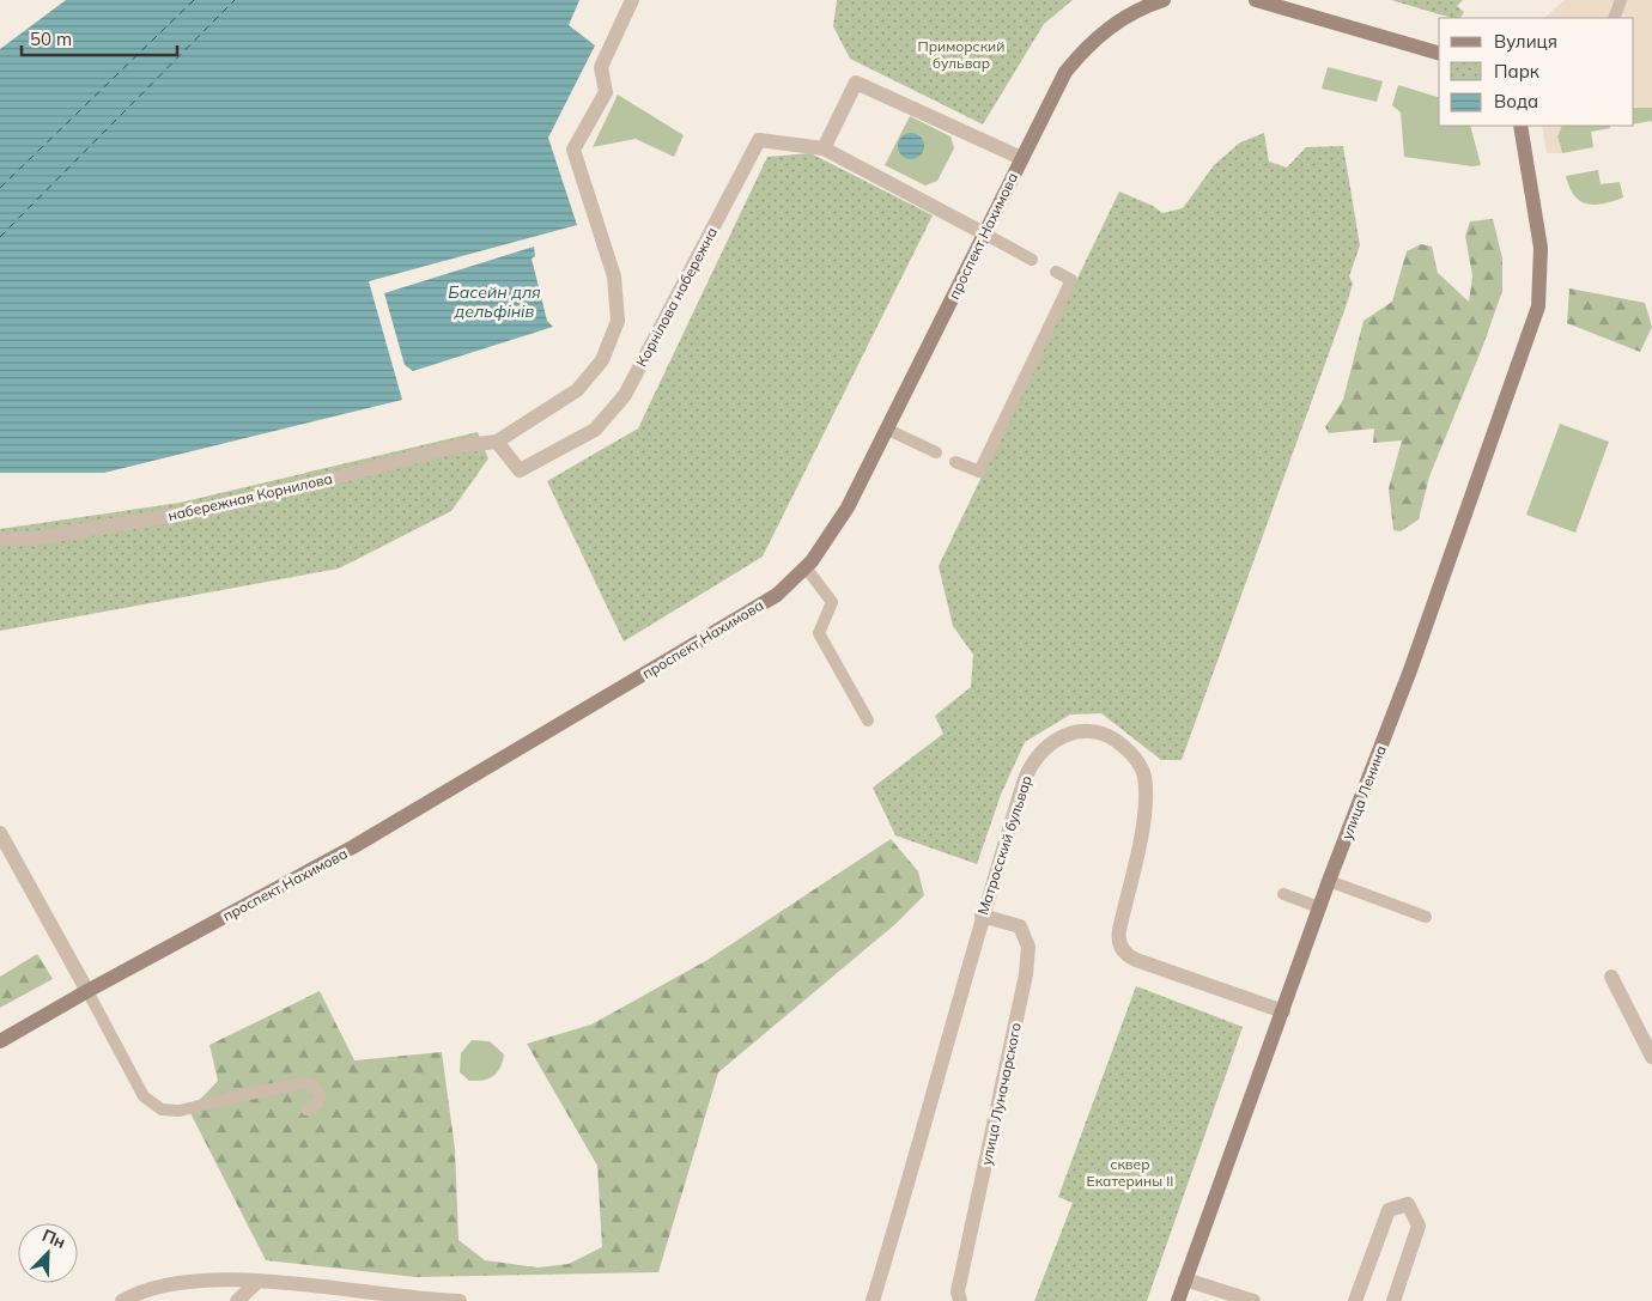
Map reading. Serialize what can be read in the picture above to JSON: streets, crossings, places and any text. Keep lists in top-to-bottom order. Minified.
{"streets":{"main road":["проспект Нахимова","улица Ленина"],"street":["Корнілова набережна","набережная Корнилова","Матросский бульвар","улица Луначарского"]},"crossings":[["Корнілова набережна","набережная Корнилова"],["улица Ленина","Матросский бульвар"],["Матросский бульвар","улица Луначарского"]],"water":["Басейн для дельфiнiв"],"parks":["Приморский бульвар","cквер Екатерины II"],"legend":["Вулиця","Парк","Вода"],"scale_bar":"50 m","north":"top right"}
